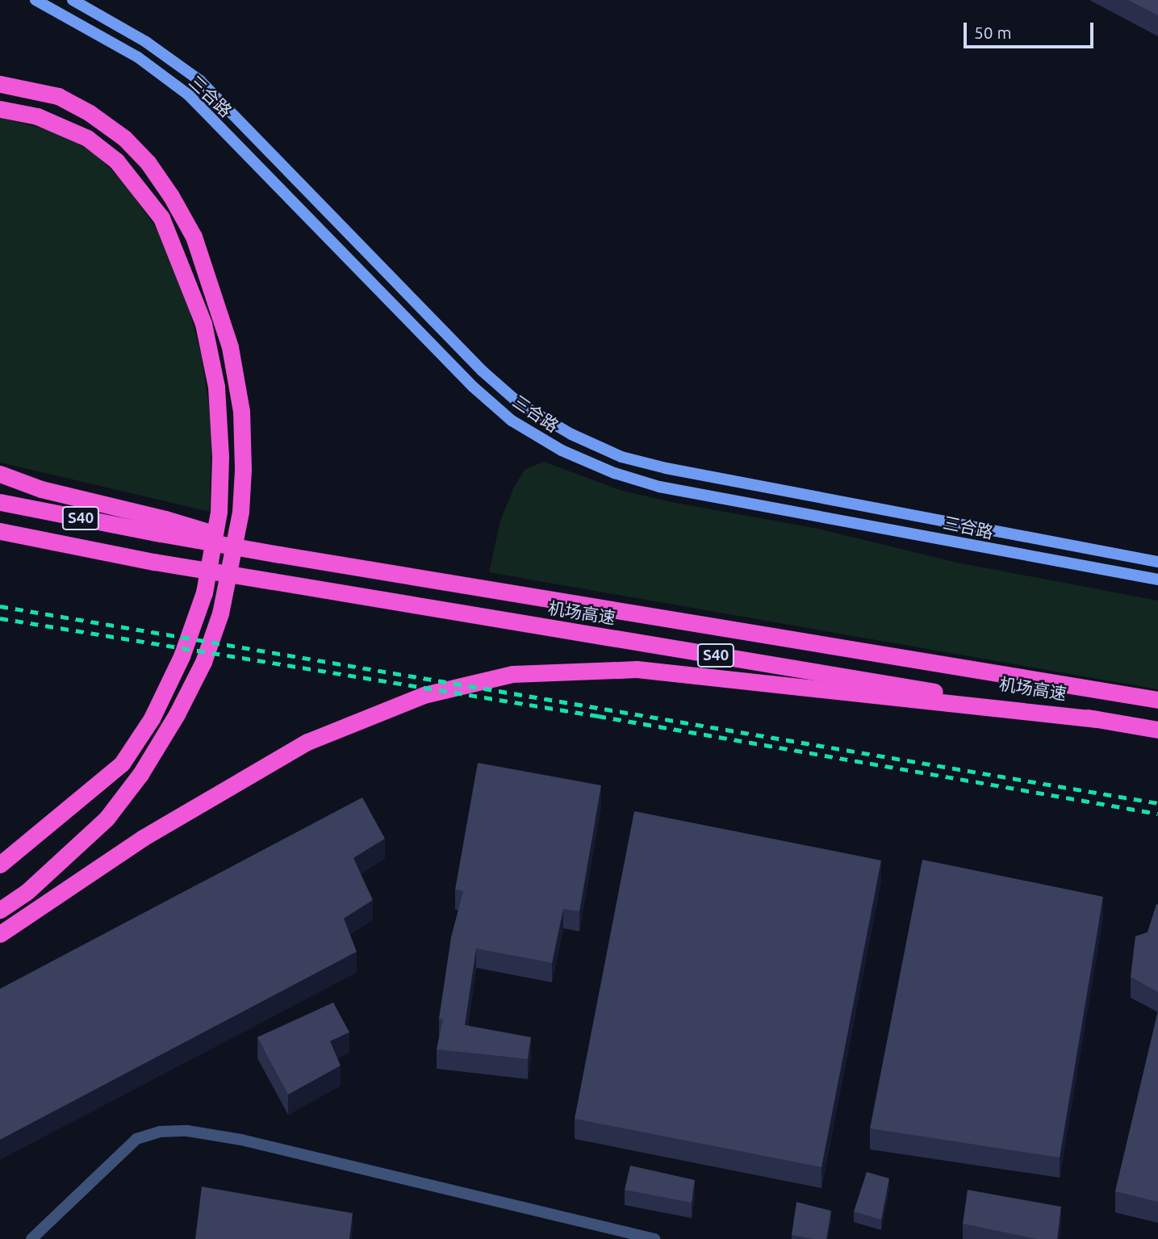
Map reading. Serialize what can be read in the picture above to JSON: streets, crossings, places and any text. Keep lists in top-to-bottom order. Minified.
{"streets":{"highway":["S40","机场高速"],"main road":["三合路"]},"scale_bar":"50 m"}
